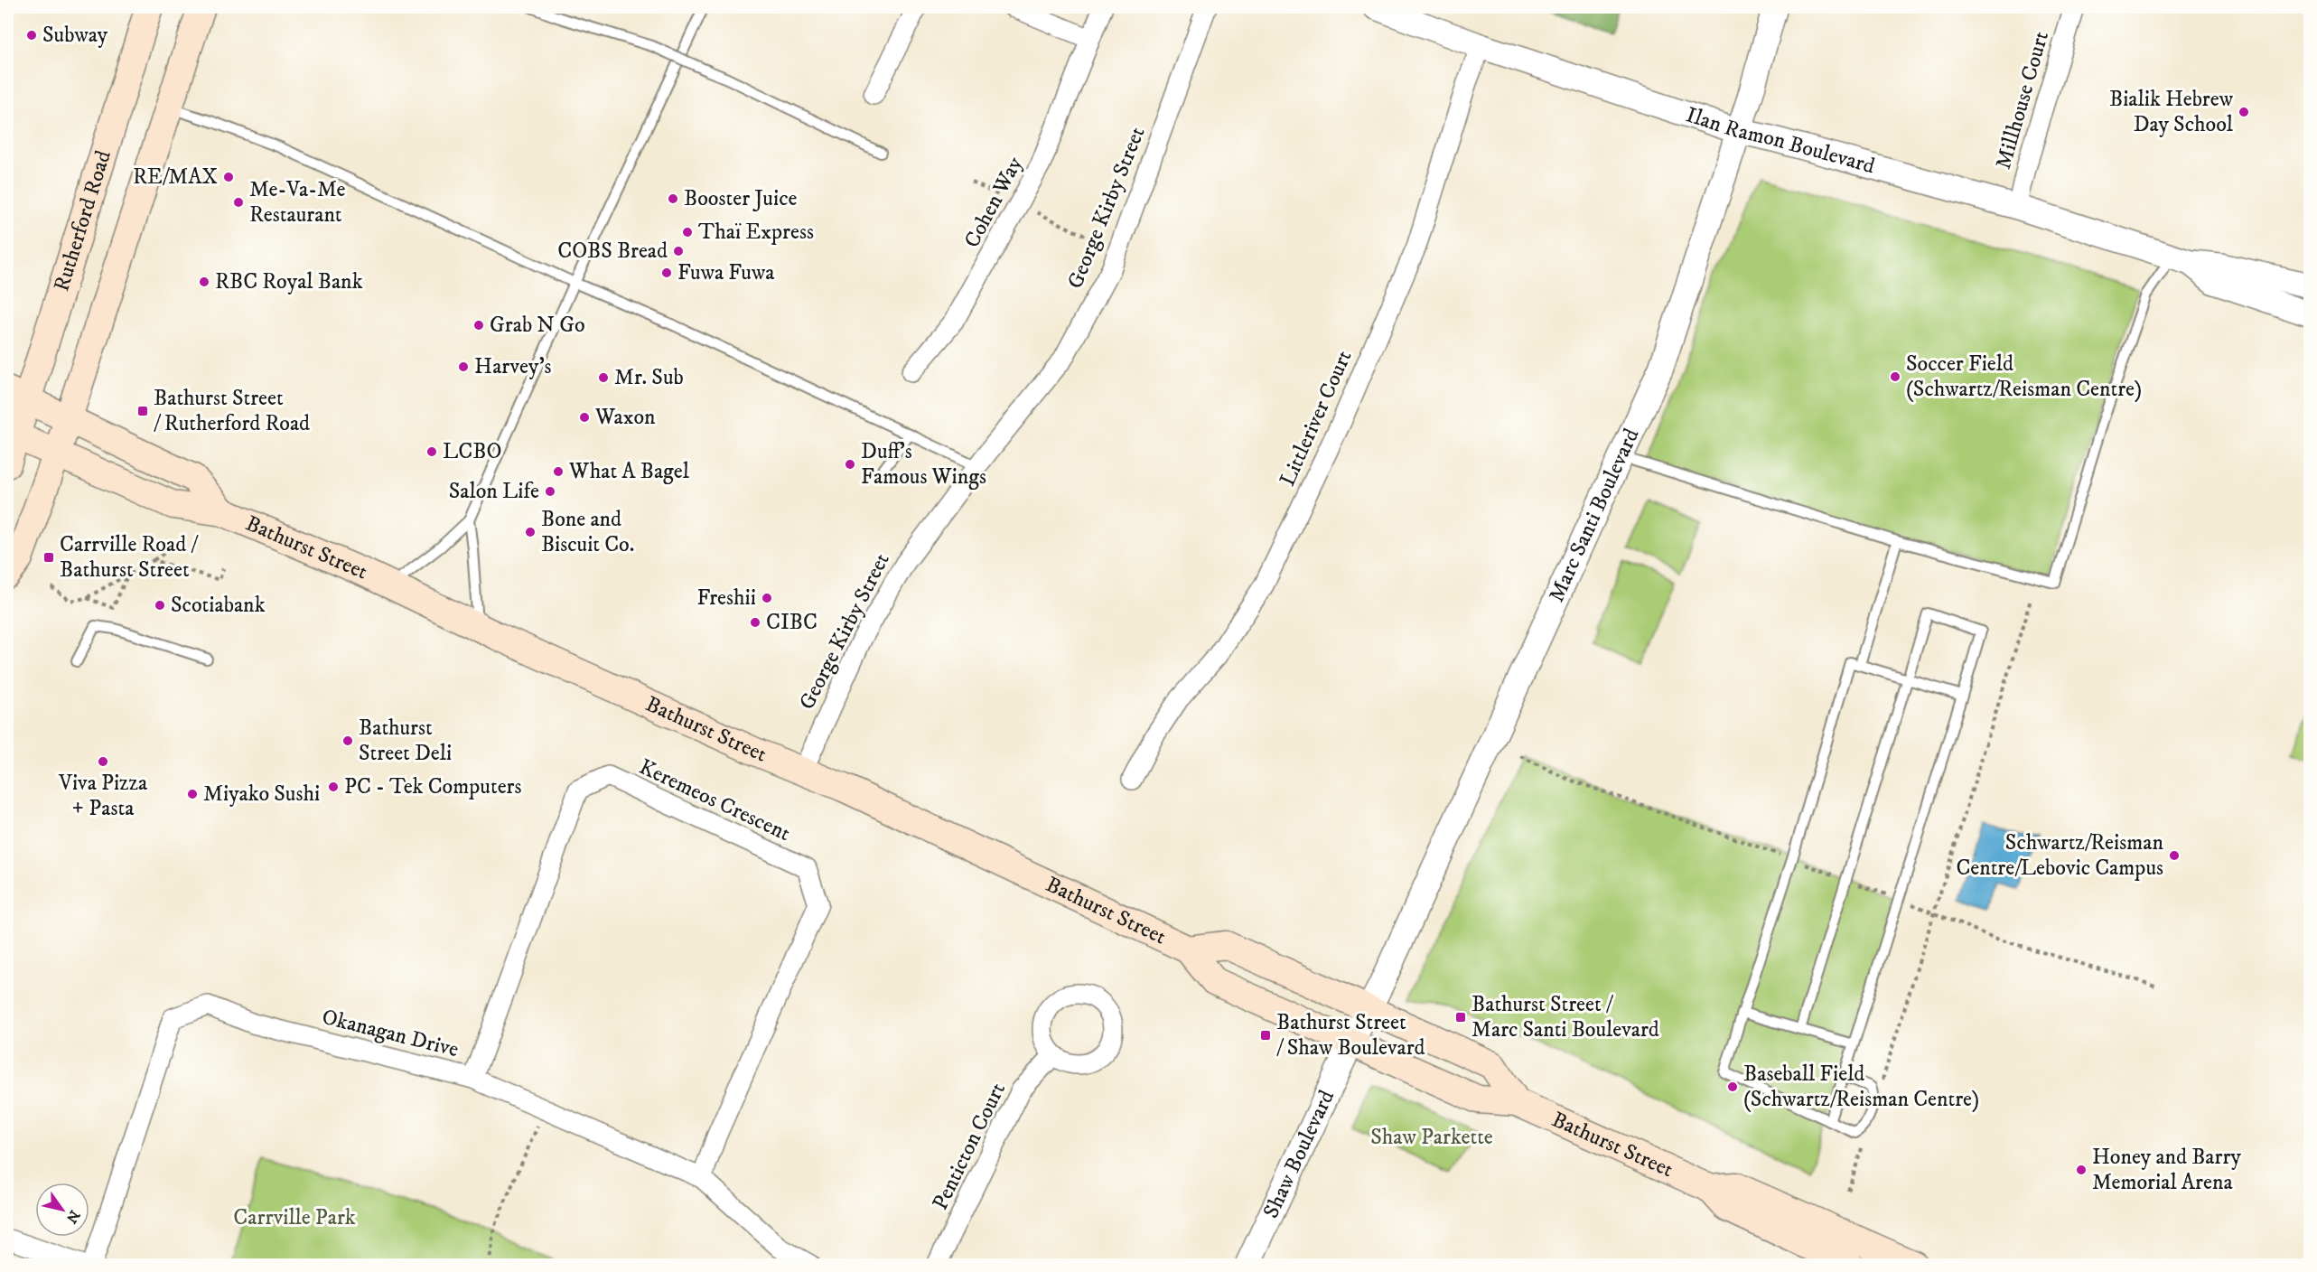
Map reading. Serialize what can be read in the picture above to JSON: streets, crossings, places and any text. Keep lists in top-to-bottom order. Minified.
{"streets":{"main road":["Rutherford Road","Bathurst Street"],"street":["Millhouse Court","Ilan Ramon Boulevard","Cohen Way","George Kirby Street","Littleriver Court","Marc Santi Boulevard","Keremeos Crescent","Okanagan Drive","Penticton Court","Shaw Boulevard"]},"crossings":[["Millhouse Court","Ilan Ramon Boulevard"],["Ilan Ramon Boulevard","Littleriver Court"],["Ilan Ramon Boulevard","Marc Santi Boulevard"],["George Kirby Street","Bathurst Street"],["Rutherford Road","Bathurst Street"],["Marc Santi Boulevard","Bathurst Street"],["Marc Santi Boulevard","Shaw Boulevard"],["Bathurst Street","Shaw Boulevard"],["Keremeos Crescent","Okanagan Drive"]],"parks":["Shaw Parkette","Carrville Park"],"places":{"other":["Subway","Bialik Hebrew Day School","RE/MAX","Booster Juice","Me-Va-Me Restaurant","Thaï Express","COBS Bread","Fuwa Fuwa","RBC Royal Bank","Grab N Go","Harvey's","Soccer Field (Schwartz/Reisman Centre)","Mr. Sub","Waxon","LCBO","Duff's Famous Wings","What A Bagel","Salon Life","Bone and Biscuit Co.","Freshii","Scotiabank","CIBC","Bathurst Street Deli","Viva Pizza + Pasta","PC - Tek Computers","Miyako Sushi","Schwartz/Reisman Centre/Lebovic Campus","Baseball Field (Schwartz/Reisman Centre)","Honey and Barry Memorial Arena"],"transit":["Bathurst Street / Rutherford Road","Carrville Road / Bathurst Street","Bathurst Street / Marc Santi Boulevard","Bathurst Street / Shaw Boulevard"]},"north":"bottom right"}
